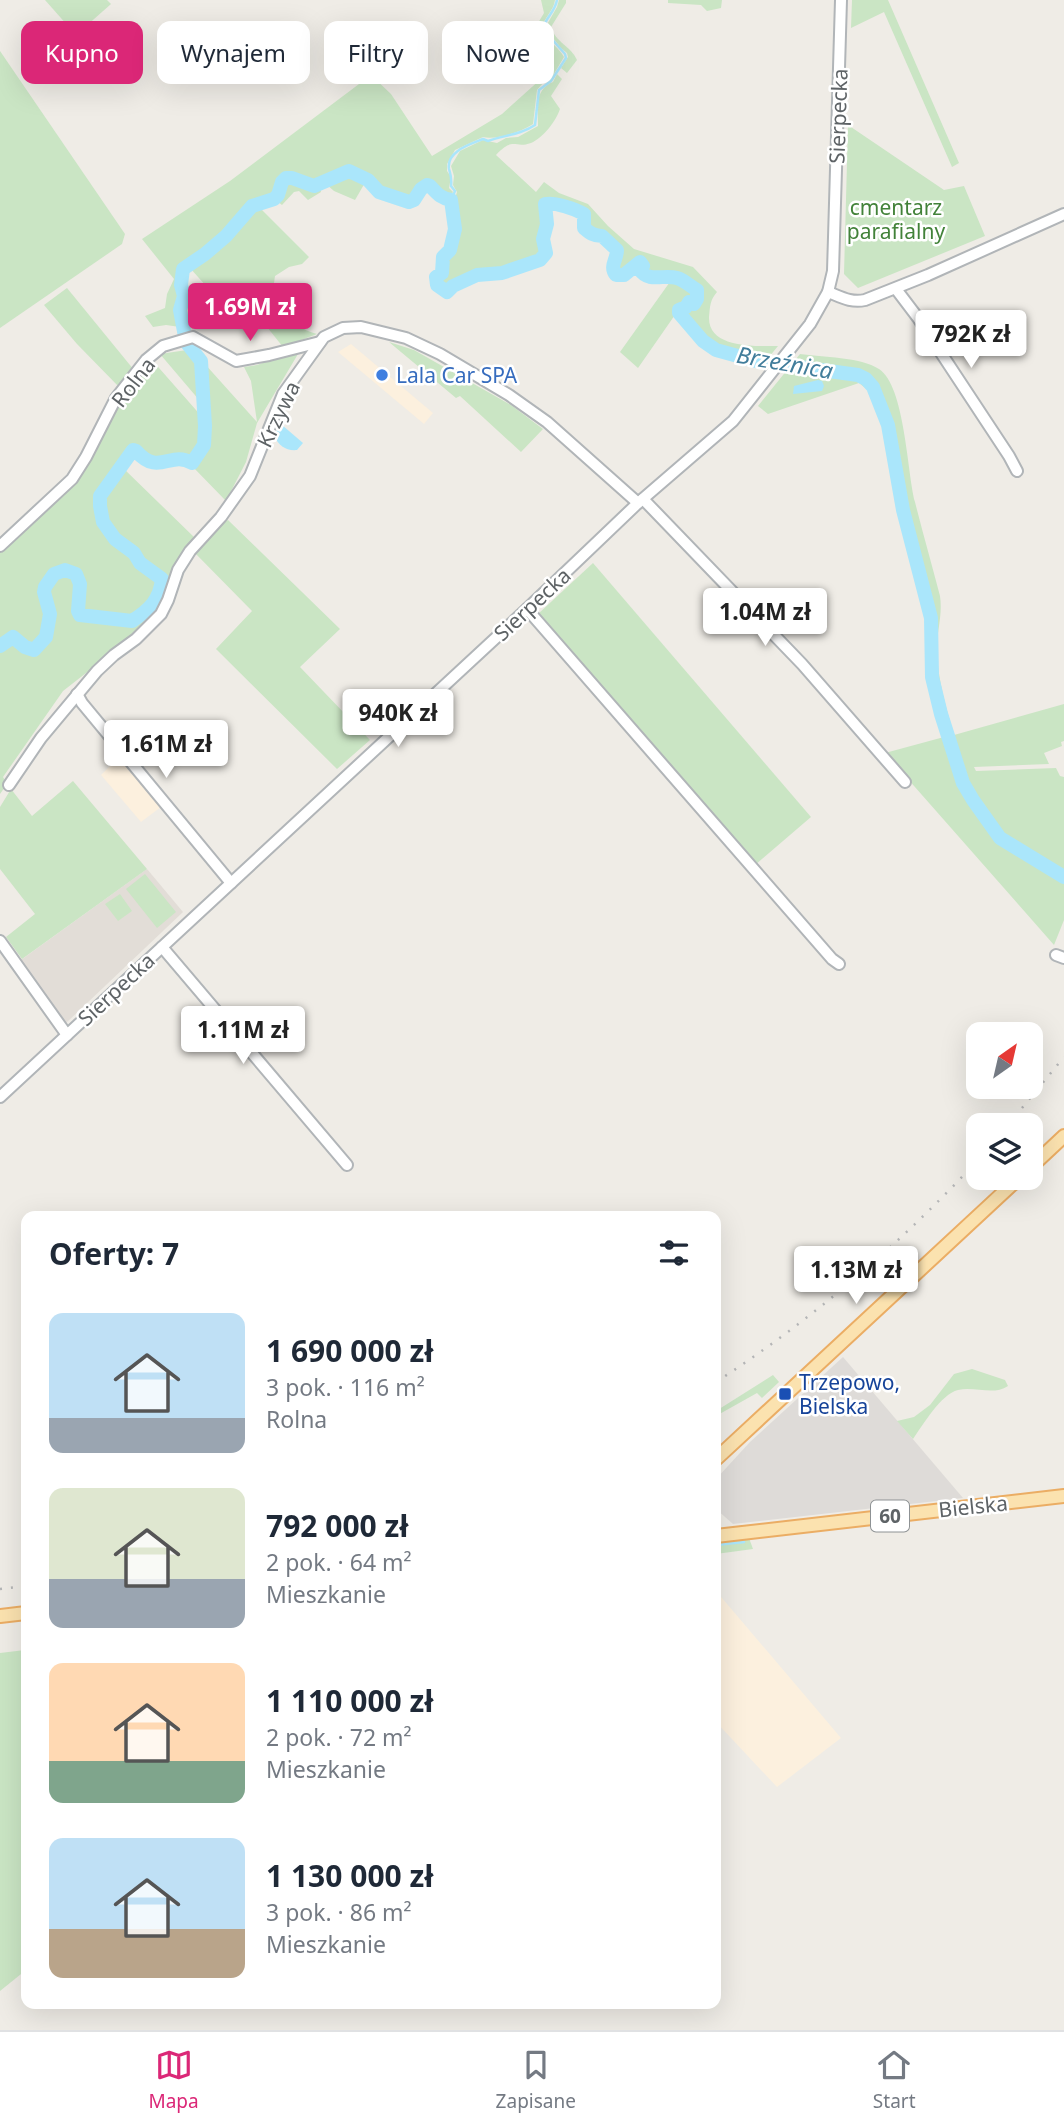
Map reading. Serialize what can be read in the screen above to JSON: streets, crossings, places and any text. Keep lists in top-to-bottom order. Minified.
{"streets":{"main road":["Bielska","60"],"street":["Sierpecka","Rolna","Krzywa"]},"crossings":[["Sierpecka","Krzywa"],["Rolna","Krzywa"]],"water":["Brzeźnica"],"parks":["cmentarz parafialny"],"places":{"other":["Lala Car SPA"],"transit":["Trzepowo, Bielska"]},"north":"top right","page":{"chip":["Kupno","Wynajem","Filtry","Nowe"],"price":["1.69M zł","792K zł","1.04M zł","940K zł","1.61M zł","1.11M zł","1.13M zł"],"heading":"Oferty: 7","list":[{"name":"1 690 000 zł","note":"3 pok. · 116 m² · Rolna"},{"name":"792 000 zł","note":"2 pok. · 64 m² · Mieszkanie"},{"name":"1 110 000 zł","note":"2 pok. · 72 m² · Mieszkanie"},{"name":"1 130 000 zł","note":"3 pok. · 86 m² · Mieszkanie"}],"tabs":["Mapa","Zapisane","Start"]}}
